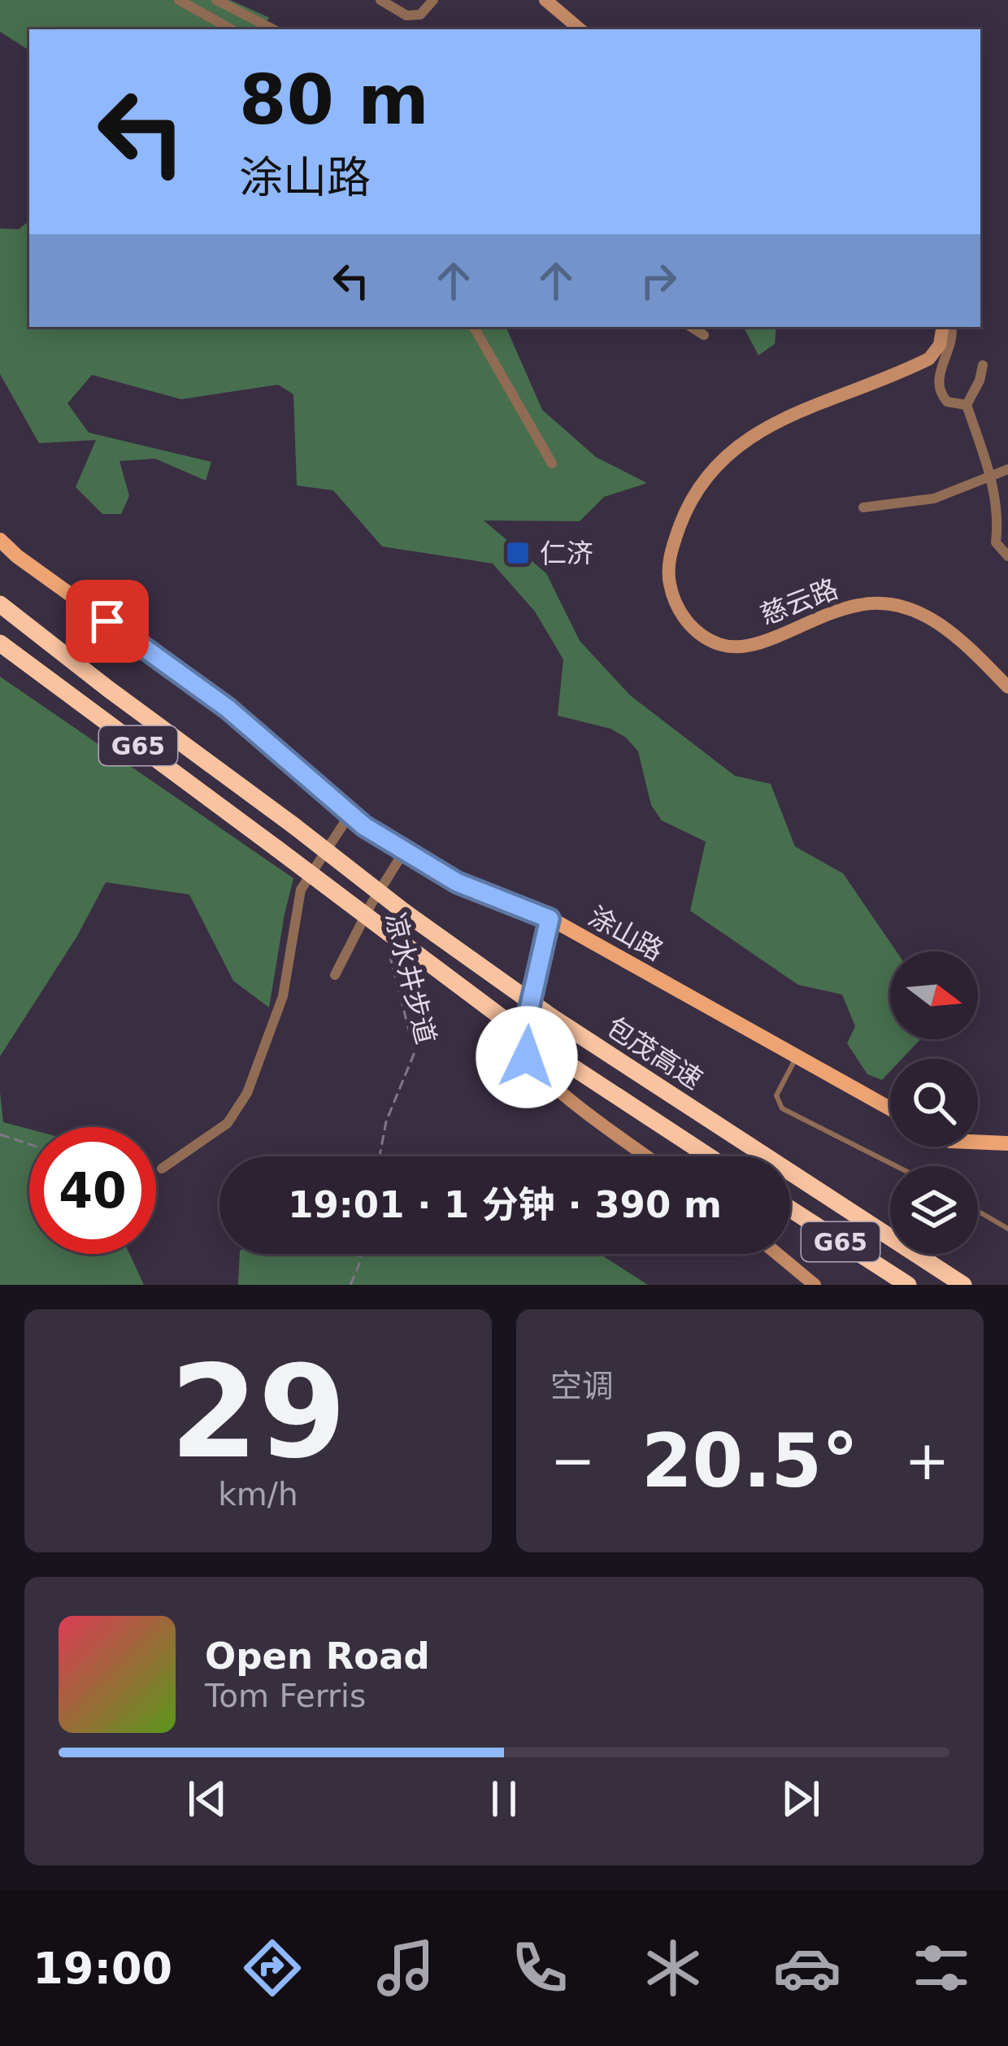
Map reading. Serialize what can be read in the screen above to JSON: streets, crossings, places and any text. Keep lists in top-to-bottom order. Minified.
{"streets":{"highway":["G65","包茂高速"],"main road":["涂山路"],"street":["慈云路"],"path":["凉水井步道"]},"crossings":[["G65","凉水井步道"]],"places":{"transit":["仁济"]},"north":"right","page":{"turn":["80 m","涂山路"],"limit":"40","trip":"19:01 · 1 分钟 · 390 m","tile":[["29","km/h"],"空调"],"heat":["−","20.5°","+"],"song":["Open Road","Tom Ferris"],"tabs":"19:00"}}
